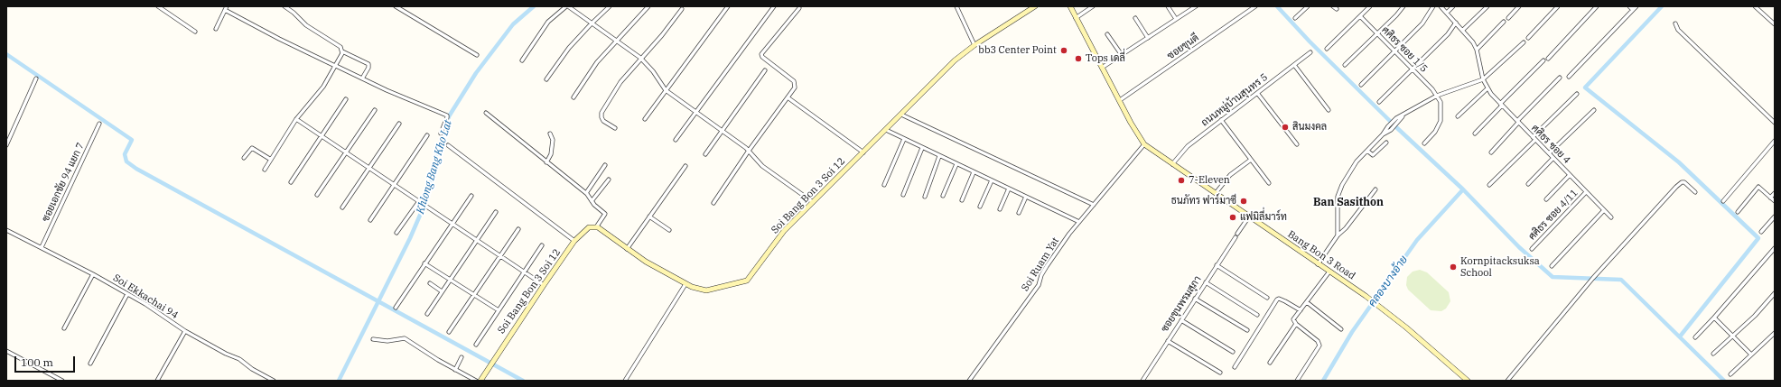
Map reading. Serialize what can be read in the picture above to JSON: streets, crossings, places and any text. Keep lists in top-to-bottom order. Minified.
{"streets":{"street":["ซอยขุนดี","ศศิธร ซอย 1/5","ถนนหมู่บ้านสุนทร 5","ศศิธร ซอย 4","ซอยเอกชัย 94 แยก 7","Soi Bang Bon 3 Soi 12","ศศิธร ซอย 4/11","Bang Bon 3 Road","Soi Ruam Yat","Soi Ekkachai 94","ซอยขุนพรมสุภา"]},"crossings":[["ซอยขุนดี","Bang Bon 3 Road"],["ถนนหมู่บ้านสุนทร 5","Bang Bon 3 Road"],["ศศิธร ซอย 4","ศศิธร ซอย 4/11"],["ซอยเอกชัย 94 แยก 7","Soi Ekkachai 94"],["Bang Bon 3 Road","Soi Ruam Yat"],["Bang Bon 3 Road","ซอยขุนพรมสุภา"]],"districts":["Ban Sasithon"],"water":["Khlong Bang Kho Lat","คลองบางอ้าย"],"places":["bb3 Center Point","Tops เดลี่","สินมงคล","7-Eleven","ธนภัทร ฟาร์มาซี","แฟมิลี่มาร์ท","Kornpitacksuksa School"],"scale_bar":"100 m"}
